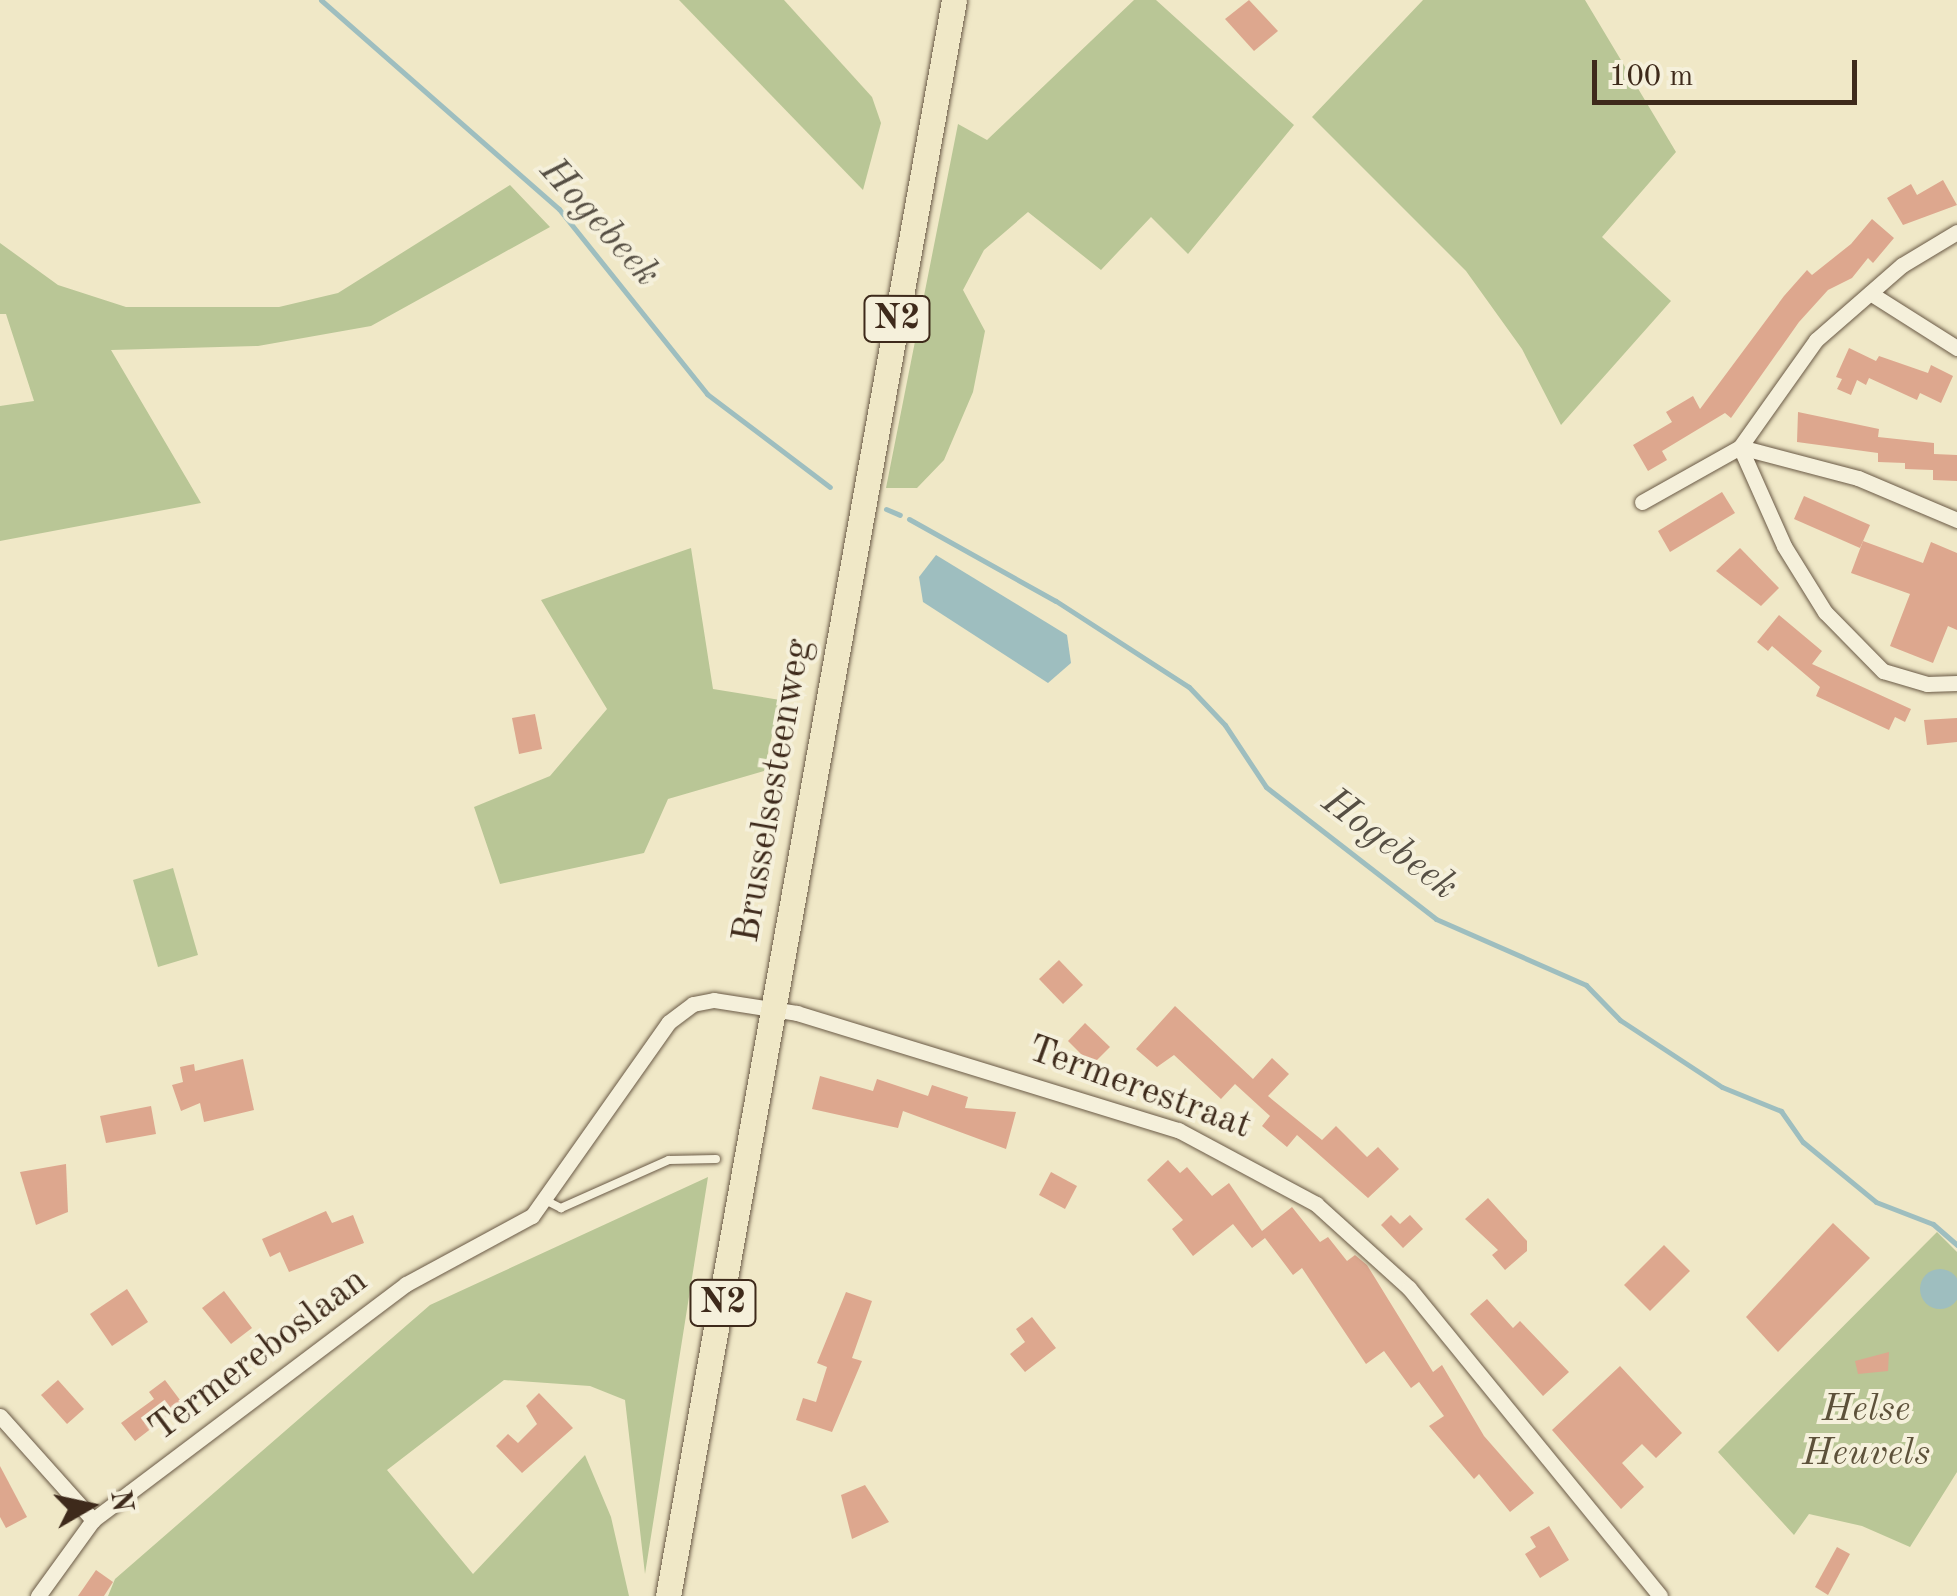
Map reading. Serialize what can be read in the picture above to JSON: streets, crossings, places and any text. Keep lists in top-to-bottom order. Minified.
{"streets":{"main road":["N2","Brusselsesteenweg"],"street":["Termerestraat","Termereboslaan"]},"crossings":[["Brusselsesteenweg","Termerestraat"],["Brusselsesteenweg","Termereboslaan"],["Termerestraat","Termereboslaan"]],"water":["Hogebeek"],"parks":["Helse Heuvels"],"scale_bar":"100 m","north":"right"}
